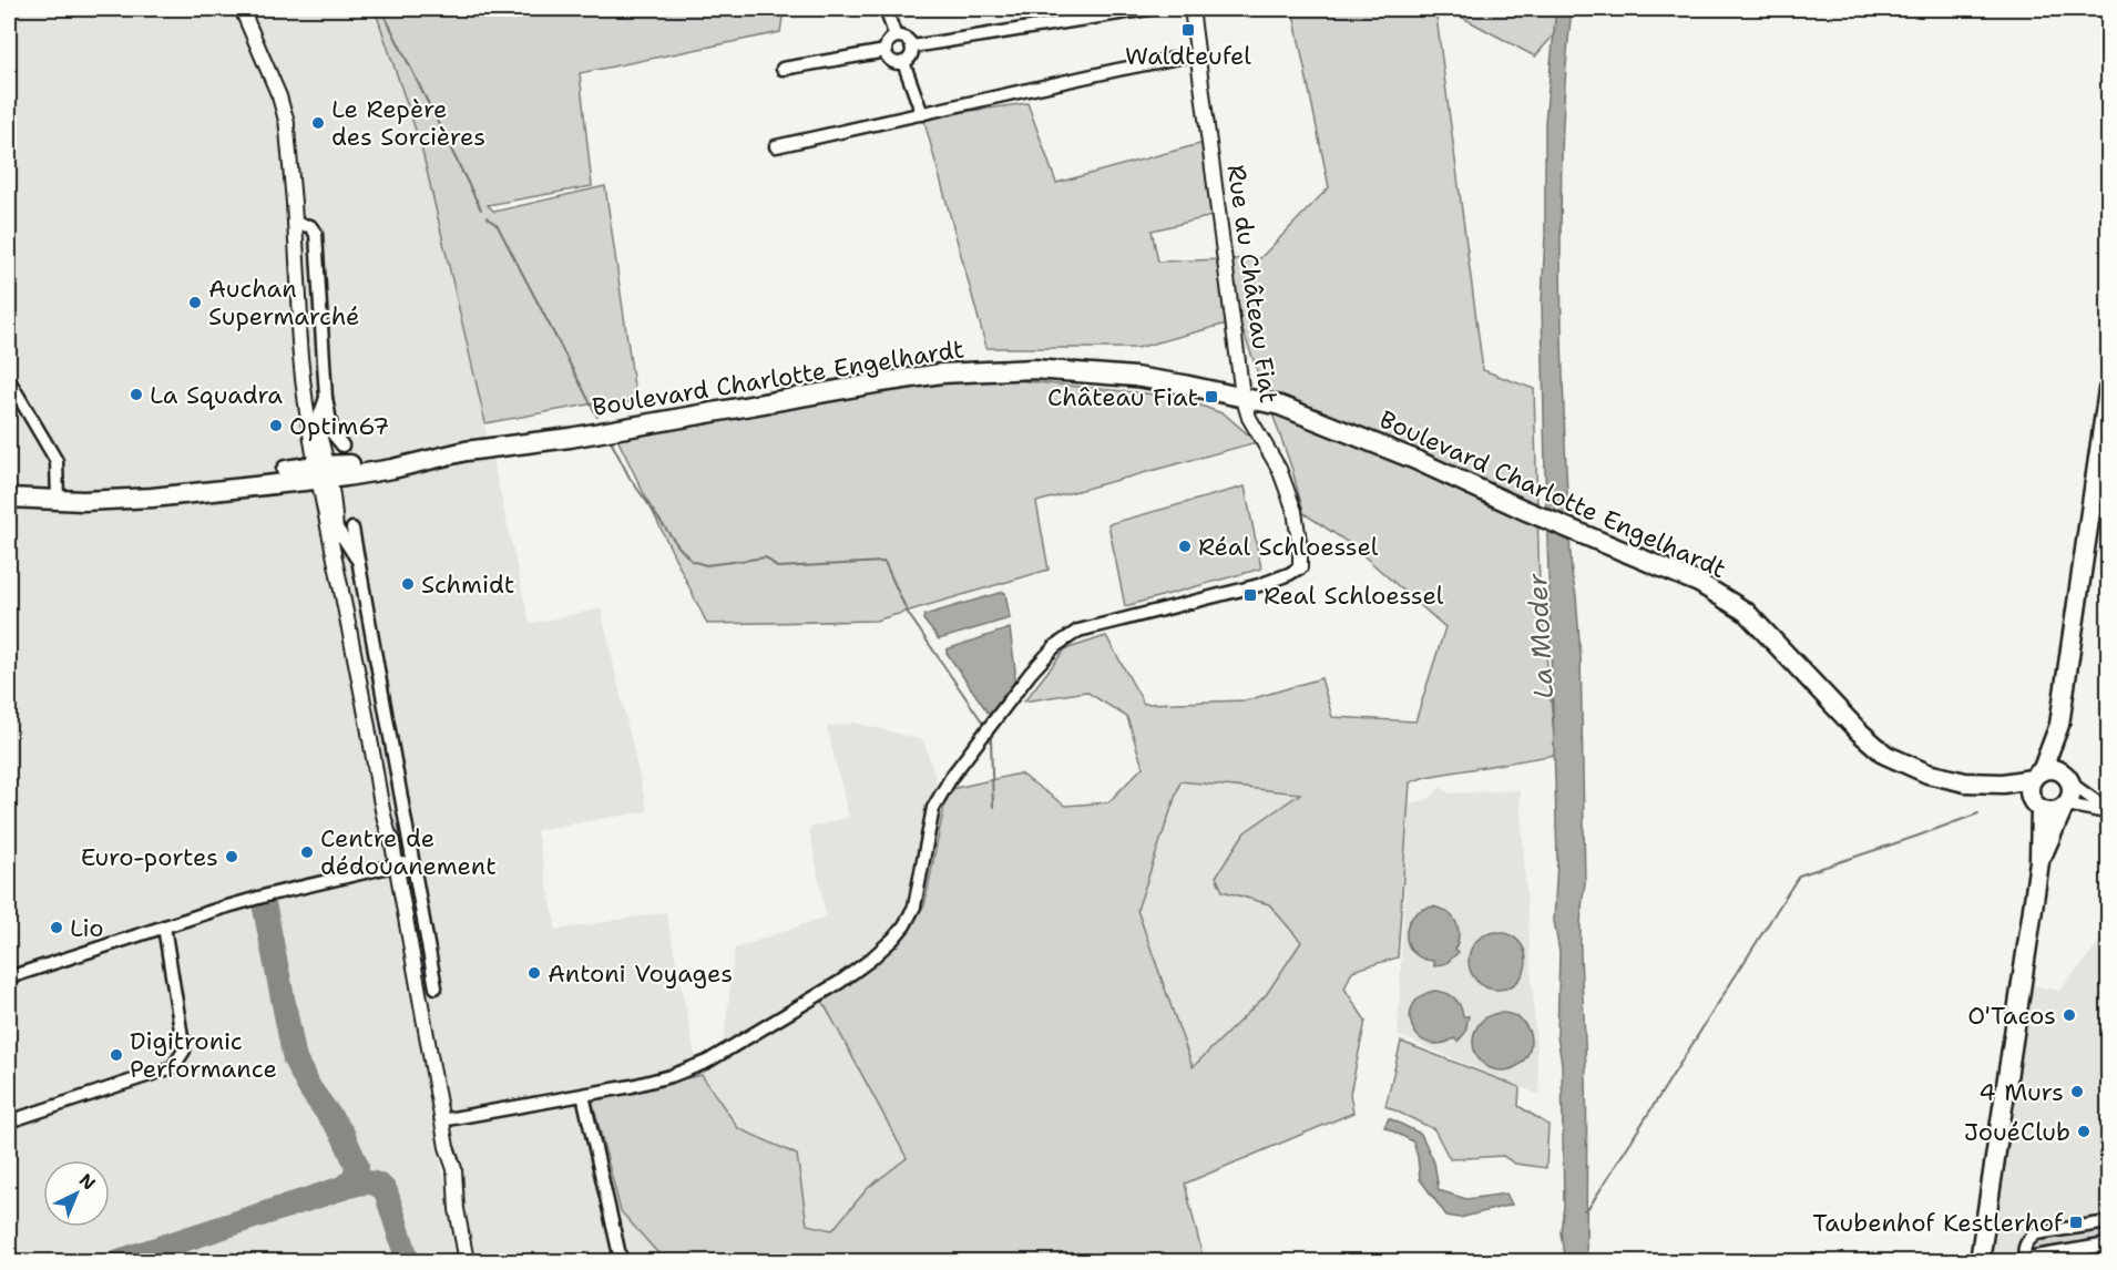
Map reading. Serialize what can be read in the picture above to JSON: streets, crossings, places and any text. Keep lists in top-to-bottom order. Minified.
{"streets":{"main road":["Boulevard Charlotte Engelhardt"],"street":["Rue du Château Fiat"]},"crossings":[["Rue du Château Fiat","Boulevard Charlotte Engelhardt"]],"water":["La Moder"],"places":{"transit":["Waldteufel","Château Fiat","Real Schloessel","Taubenhof Kestlerhof"],"other":["Le Repère des Sorcières","Auchan Supermarché","La Squadra","Optim67","Réal Schloessel","Schmidt","Centre de dédouanement","Euro-portes","Lio","Antoni Voyages","O'Tacos","Digitronic Performance","4 Murs","JouéClub"]},"north":"top right"}
